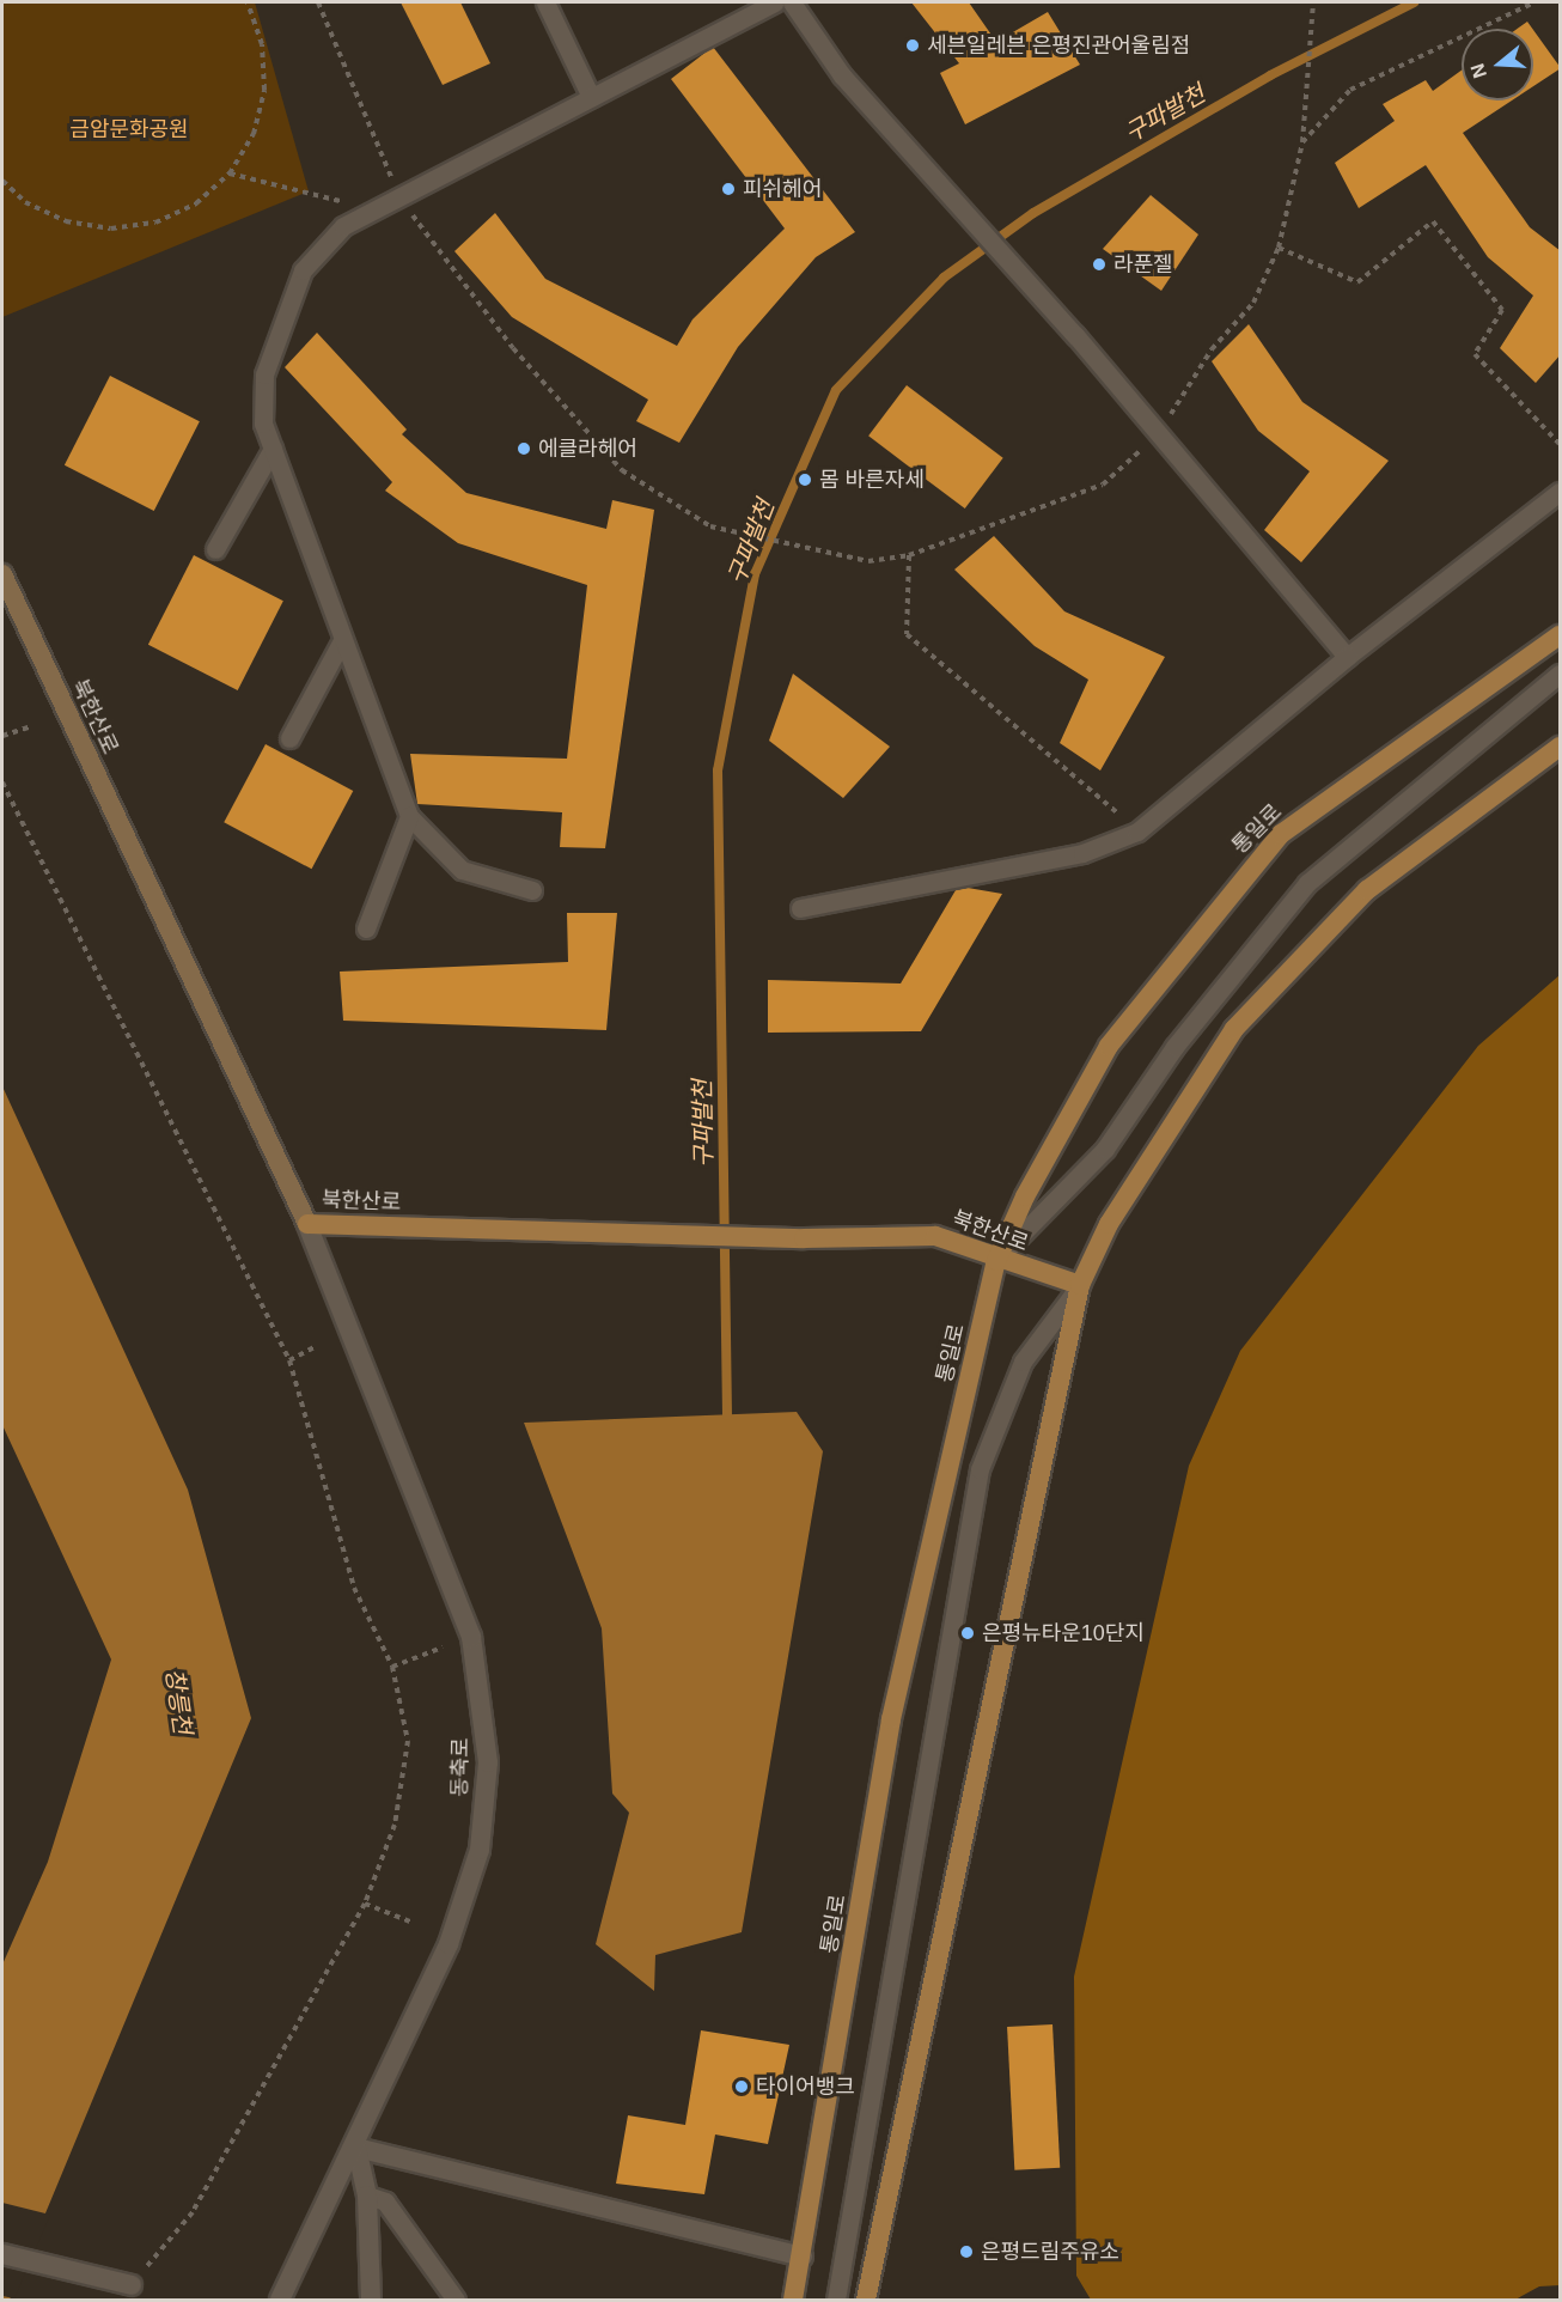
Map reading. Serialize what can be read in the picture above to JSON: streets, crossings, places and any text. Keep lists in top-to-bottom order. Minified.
{"streets":{"main road":["북한산로","통일로"],"street":["동축로"]},"crossings":[["북한산로","통일로"],["북한산로","동축로"]],"water":["구파발천","창릉천"],"parks":["금암문화공원"],"places":["세븐일레븐 은평진관어울림점","피쉬헤어","라푼젤","에클라헤어","몸 바른자세","은평뉴타운10단지","타이어뱅크","은평드림주유소"],"north":"left"}
